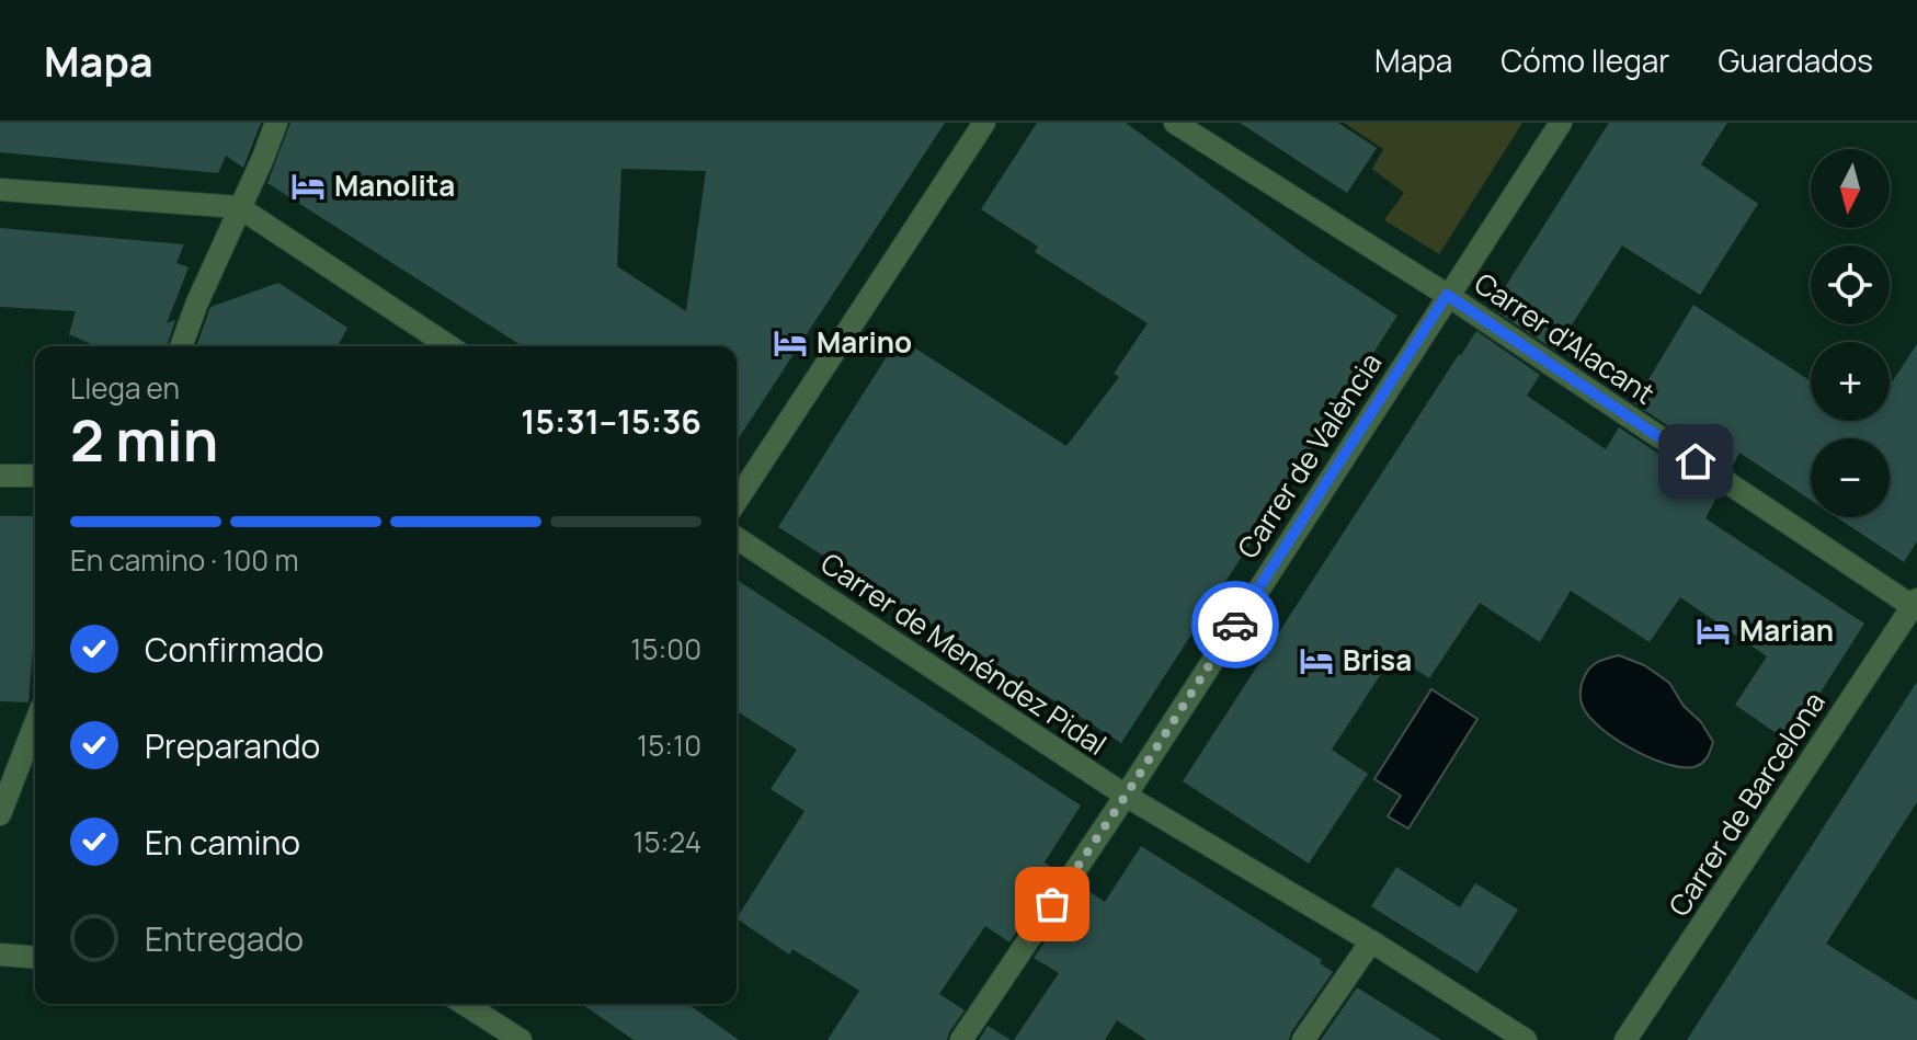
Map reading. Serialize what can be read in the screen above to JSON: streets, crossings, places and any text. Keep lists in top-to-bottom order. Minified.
{"streets":{"street":["Carrer d'Alacant","Carrer de València","Carrer de Menéndez Pidal","Carrer de Barcelona"]},"crossings":[["Carrer d'Alacant","Carrer de València"],["Carrer d'Alacant","Carrer de Barcelona"],["Carrer de València","Carrer de Menéndez Pidal"]],"places":{"hotel":["Manolita","Marino","Marian","Brisa"]},"north":"bottom","page":{"header":"Mapa","nav":["Mapa","Cómo llegar","Guardados"],"map_buttons":["+","−"],"heading":["2 min","Llega en","15:31–15:36"],"bar":"En camino · 100 m","list":[["Confirmado","15:00"],["Preparando","15:10"],["En camino","15:24"],"Entregado"]}}
